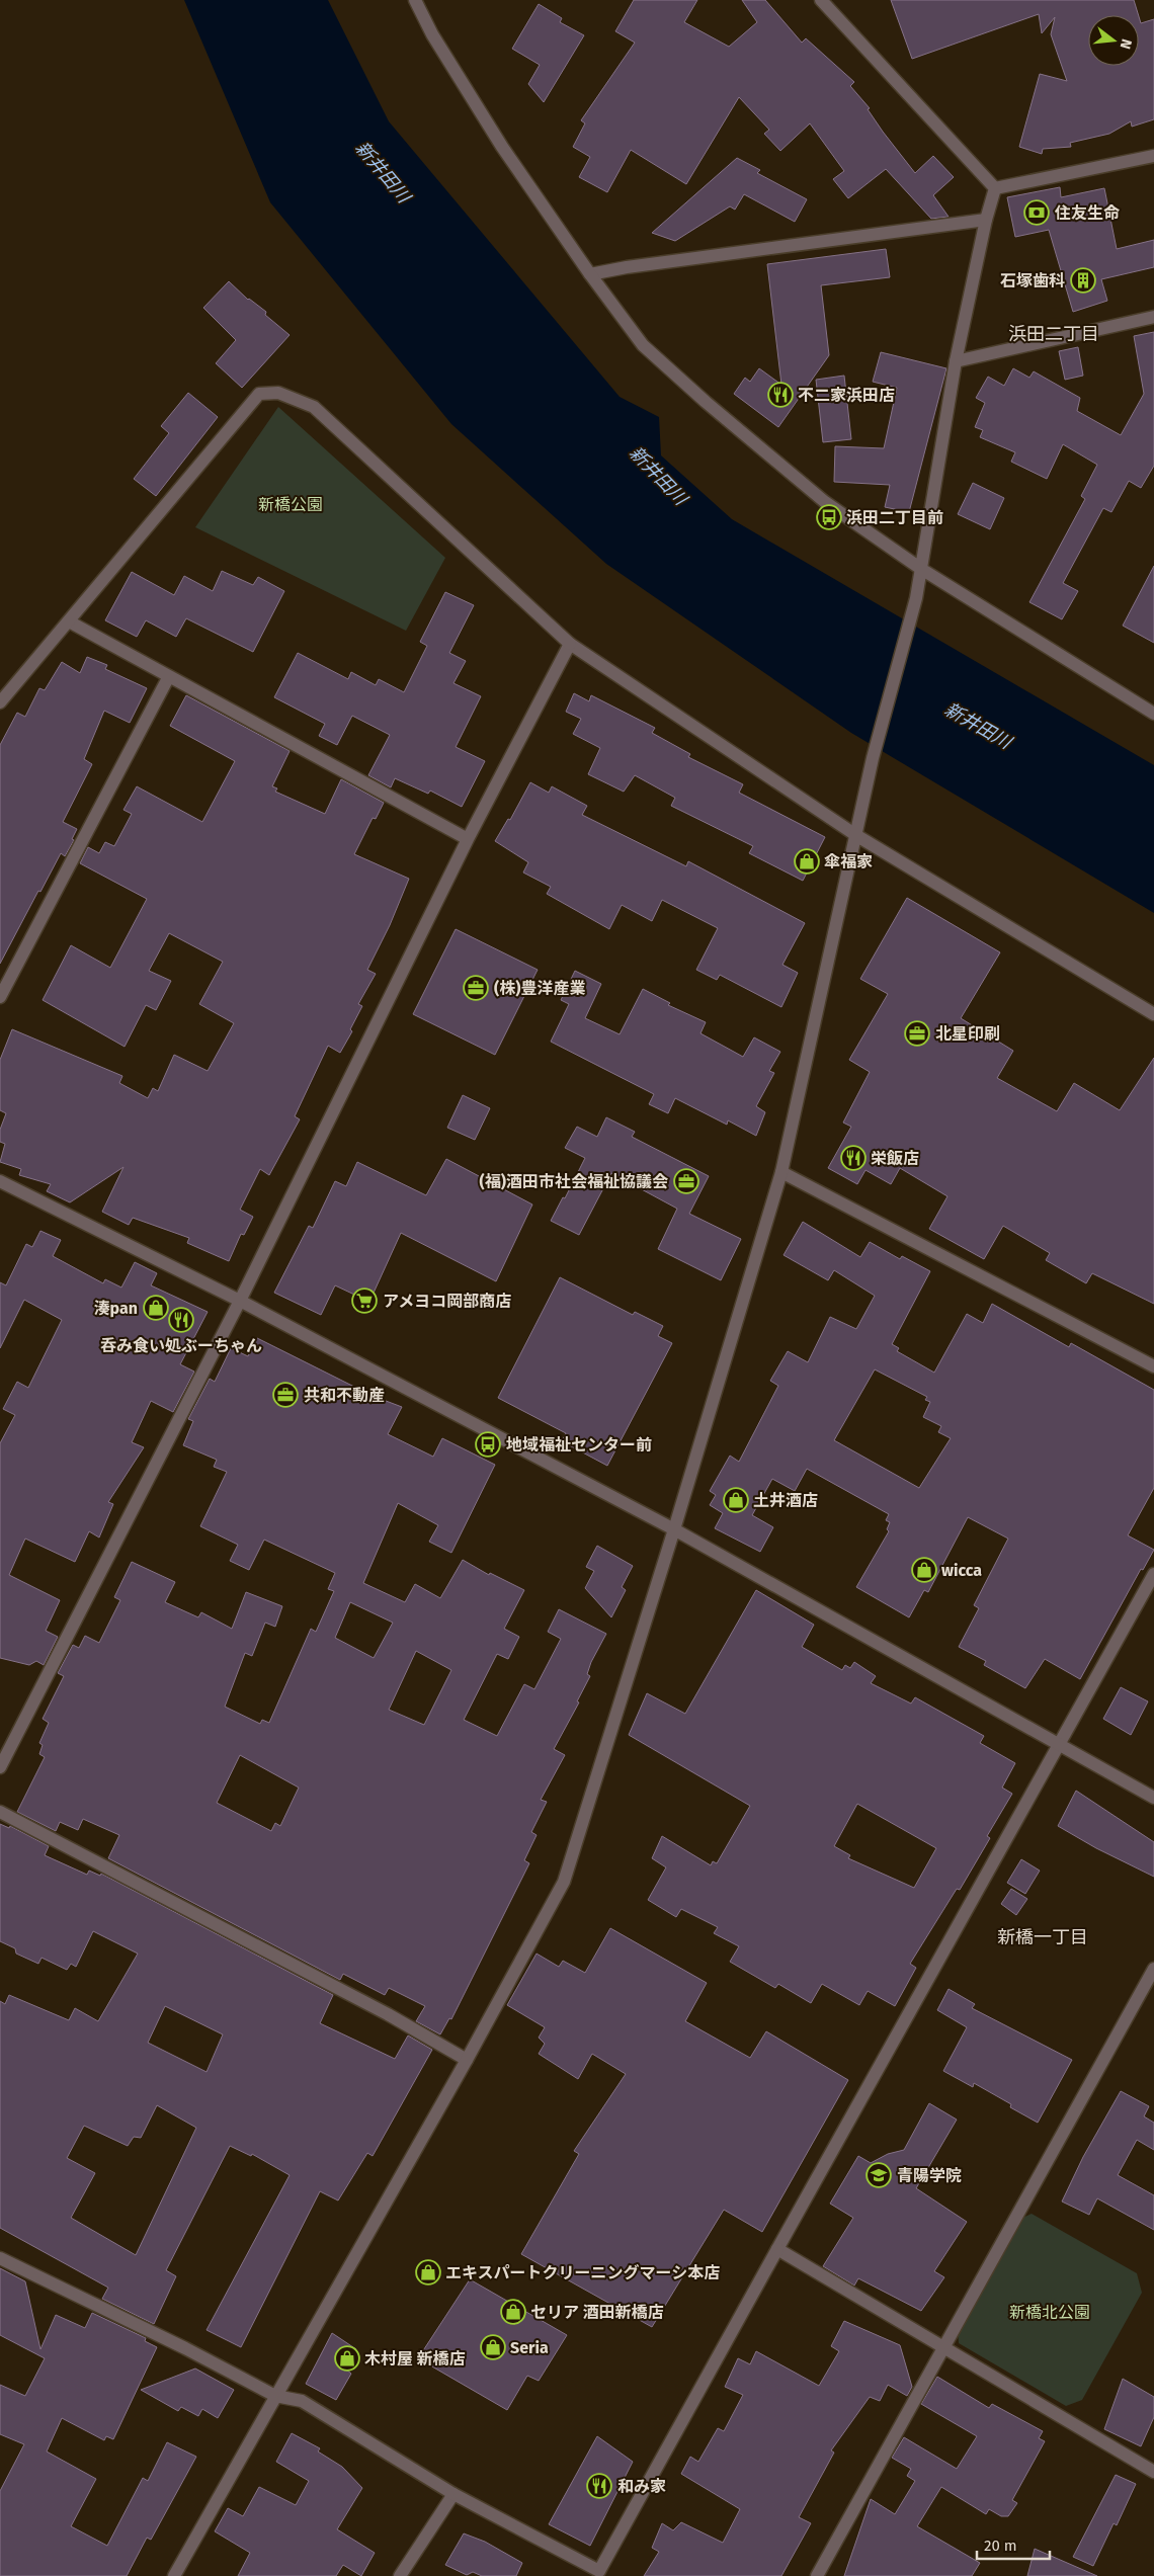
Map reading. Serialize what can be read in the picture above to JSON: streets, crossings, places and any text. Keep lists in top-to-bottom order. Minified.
{"districts":["浜田二丁目","新橋一丁目"],"water":["新井田川"],"parks":["新橋公園","新橋北公園"],"places":{"bank":["住友生命"],"building":["石塚歯科"],"restaurant":["不二家浜田店","栄飯店","呑み食い処ぶーちゃん","和み家"],"bus stop":["浜田二丁目前","地域福祉センター前"],"shop":["傘福家","湊pan","土井酒店","wicca","エキスパートクリーニングマーシ本店","セリア 酒田新橋店","Seria","木村屋 新橋店"],"office":["(株)豊洋産業","北星印刷","(福)酒田市社会福祉協議会","共和不動産"],"supermarket":["アメヨコ岡部商店"],"school or university":["青陽学院"]},"scale_bar":"20 m","north":"right"}
